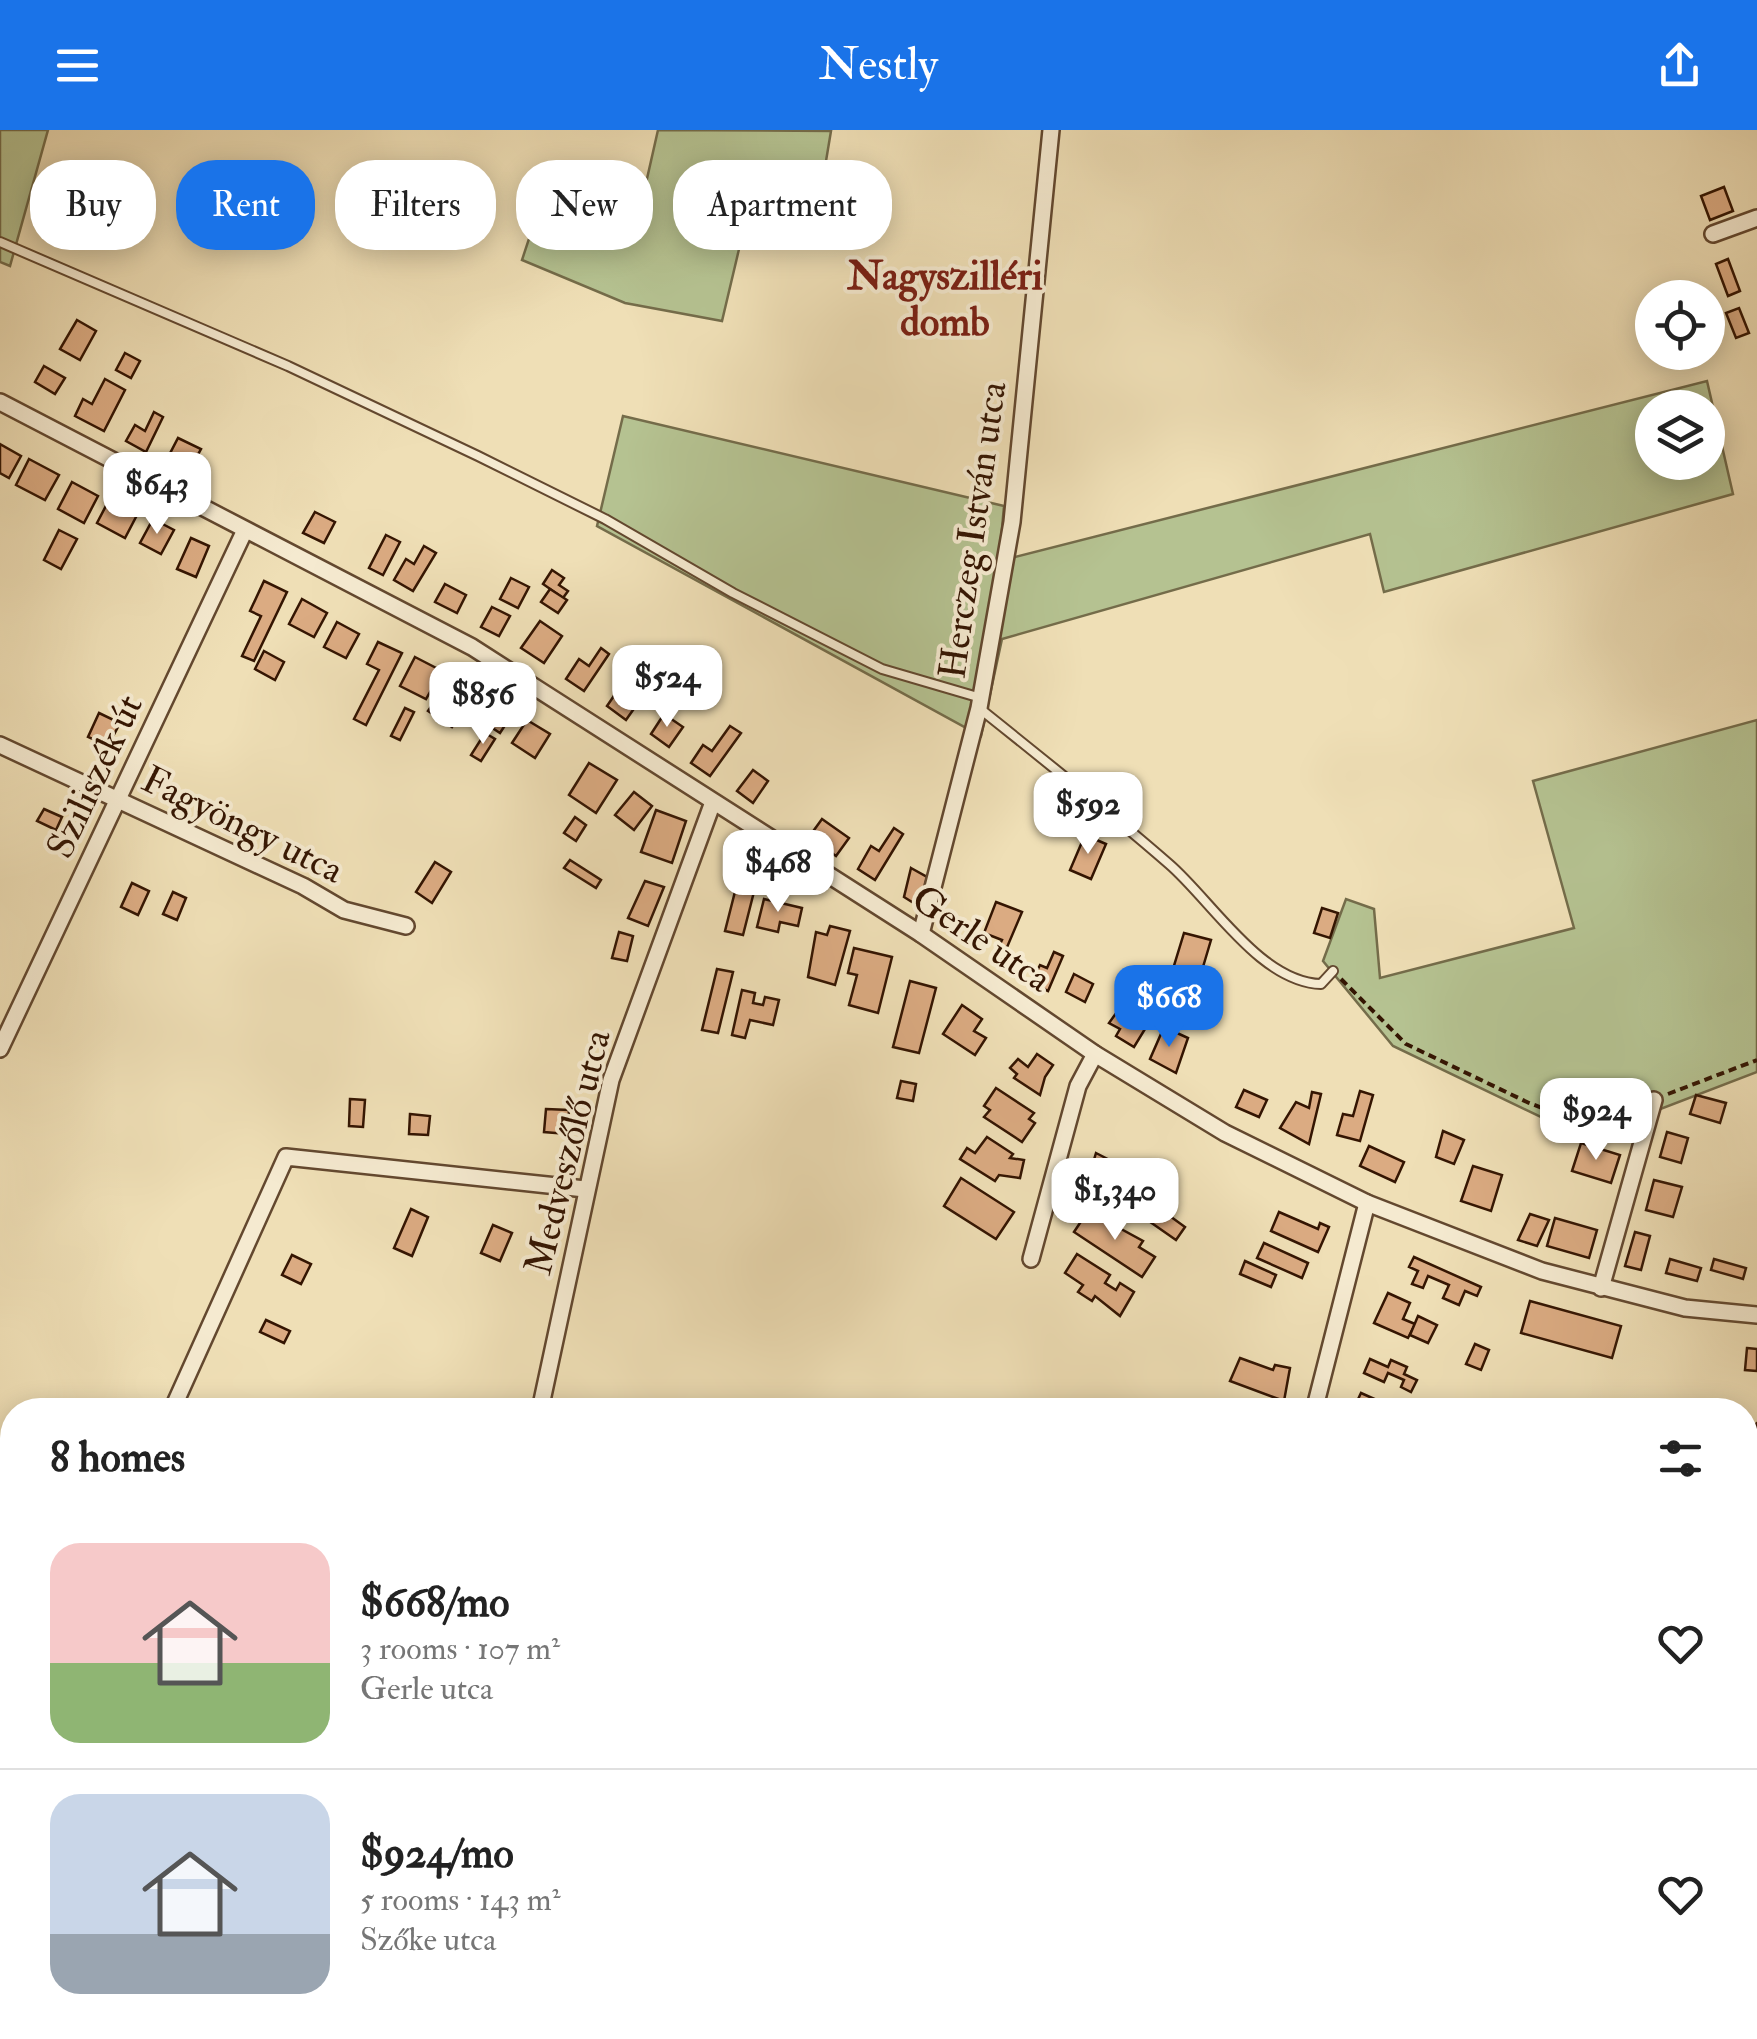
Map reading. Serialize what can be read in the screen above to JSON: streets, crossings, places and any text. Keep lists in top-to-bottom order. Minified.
{"streets":{"street":["Herczeg István utca","Sziliszék út","Fagyöngy utca","Gerle utca","Medveszőlő utca"]},"crossings":[["Herczeg István utca","Gerle utca"],["Sziliszék út","Fagyöngy utca"],["Sziliszék út","Gerle utca"],["Gerle utca","Medveszőlő utca"]],"districts":["Nagyszilléri domb"],"page":{"header":"Nestly","chip":["Buy","Rent","Filters","New","Apartment"],"price":["$643","$524","$856","$592","$468","$668","$924","$1,340"],"heading":"8 homes","list":[{"name":"$668/mo","note":"3 rooms · 107 m² · Gerle utca"},{"name":"$924/mo","note":"5 rooms · 143 m² · Szőke utca"}]}}
